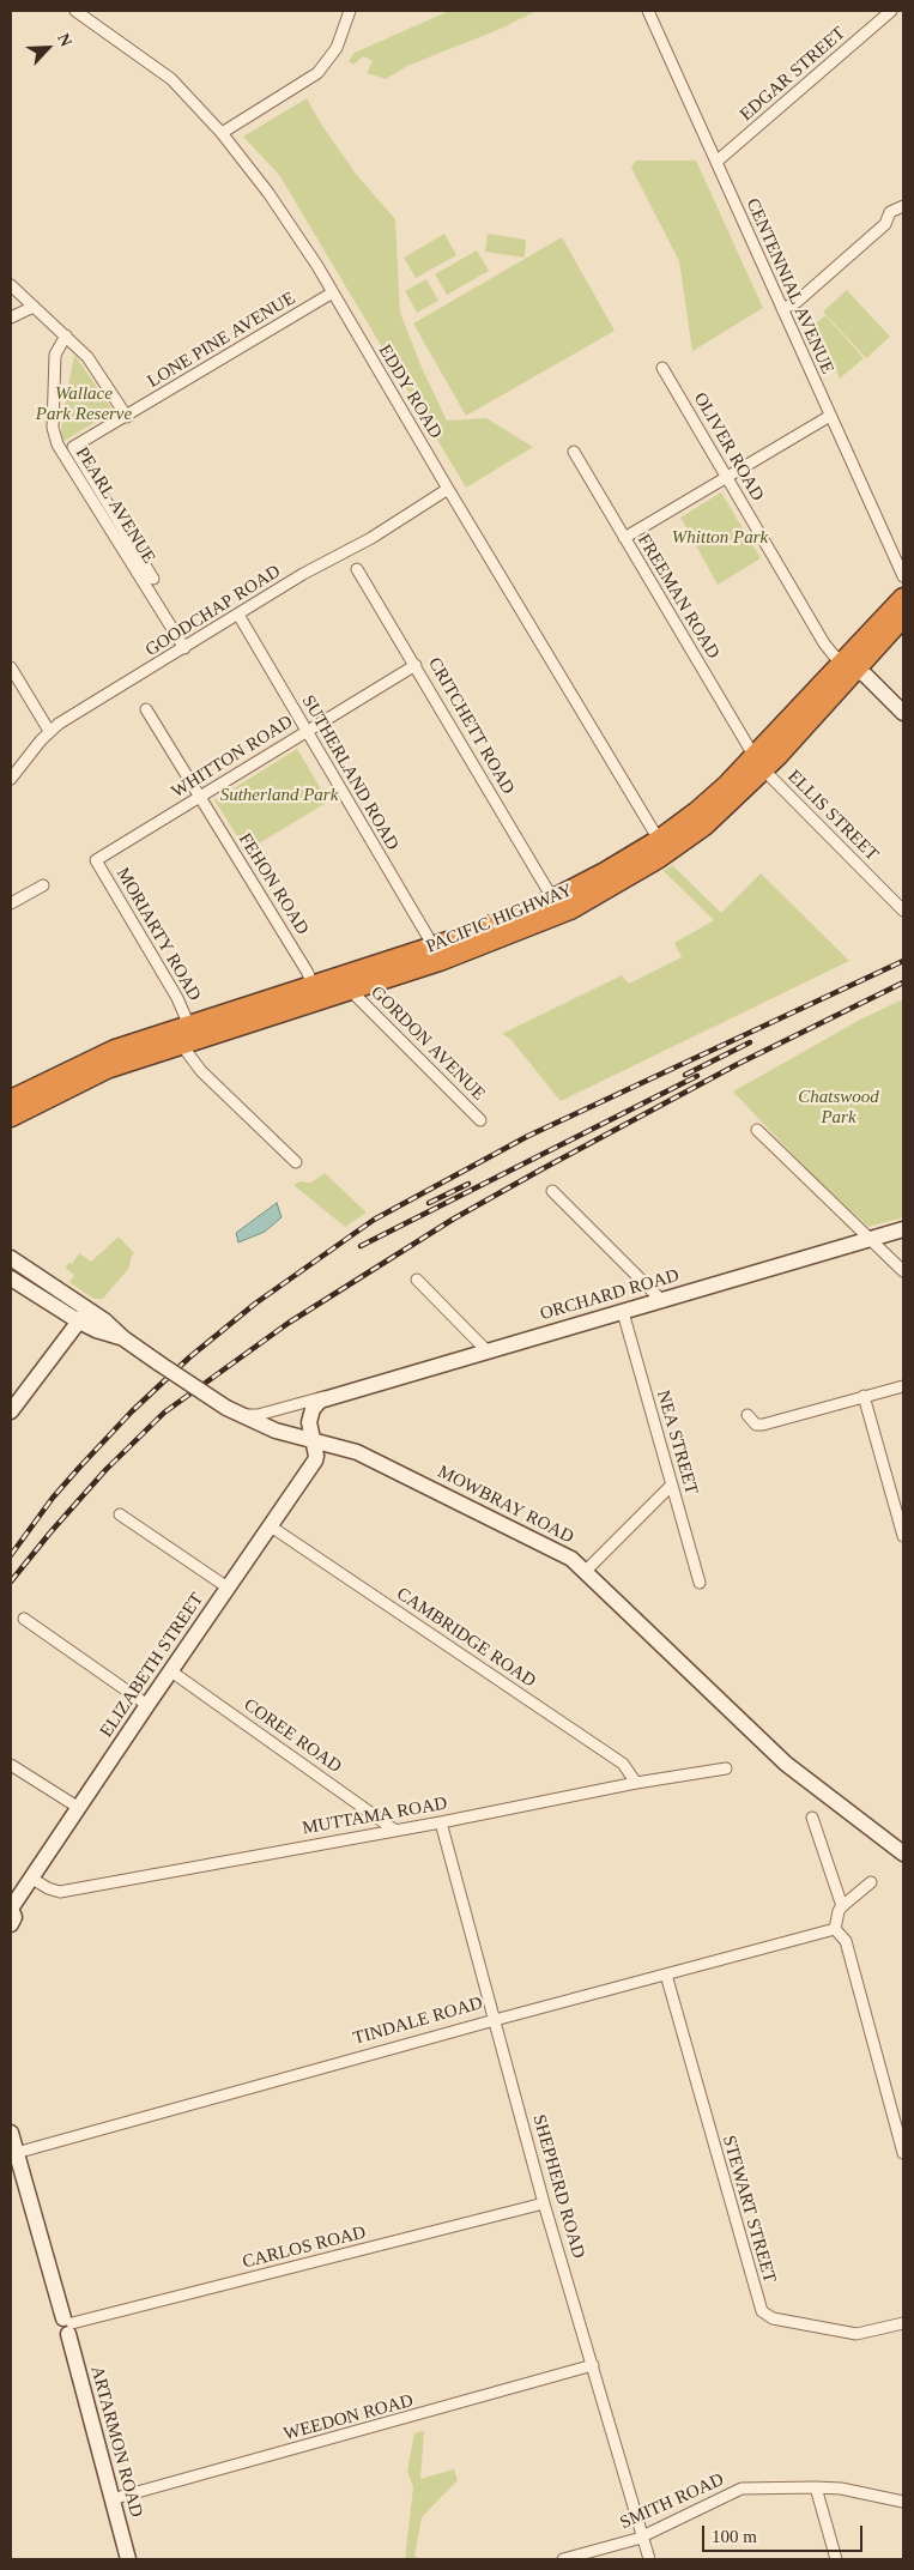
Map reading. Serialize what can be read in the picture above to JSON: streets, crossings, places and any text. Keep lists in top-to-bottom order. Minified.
{"streets":{"highway":["PACIFIC HIGHWAY"],"street":["EDGAR STREET","CENTENNIAL AVENUE","LONE PINE AVENUE","EDDY ROAD","OLIVER ROAD","PEARL AVENUE","FREEMAN ROAD","GOODCHAP ROAD","CRITCHETT ROAD","WHITTON ROAD","SUTHERLAND ROAD","ELLIS STREET","FEHON ROAD","MORIARTY ROAD","GORDON AVENUE","ORCHARD ROAD","NEA STREET","MOWBRAY ROAD","CAMBRIDGE ROAD","ELIZABETH STREET","COREE ROAD","MUTTAMA ROAD","TINDALE ROAD","SHEPHERD ROAD","STEWART STREET","CARLOS ROAD","WEEDON ROAD","ARTARMON ROAD","SMITH ROAD"]},"crossings":[["EDGAR STREET","CENTENNIAL AVENUE"],["LONE PINE AVENUE","EDDY ROAD"],["LONE PINE AVENUE","PEARL AVENUE"],["EDDY ROAD","GOODCHAP ROAD"],["EDDY ROAD","PACIFIC HIGHWAY"],["OLIVER ROAD","PACIFIC HIGHWAY"],["PEARL AVENUE","GOODCHAP ROAD"],["FREEMAN ROAD","ELLIS STREET"],["FREEMAN ROAD","PACIFIC HIGHWAY"],["GOODCHAP ROAD","SUTHERLAND ROAD"],["CRITCHETT ROAD","WHITTON ROAD"],["CRITCHETT ROAD","PACIFIC HIGHWAY"],["WHITTON ROAD","SUTHERLAND ROAD"],["WHITTON ROAD","FEHON ROAD"],["WHITTON ROAD","MORIARTY ROAD"],["SUTHERLAND ROAD","PACIFIC HIGHWAY"],["ELLIS STREET","PACIFIC HIGHWAY"],["FEHON ROAD","PACIFIC HIGHWAY"],["PACIFIC HIGHWAY","MORIARTY ROAD"],["PACIFIC HIGHWAY","GORDON AVENUE"],["ORCHARD ROAD","NEA STREET"],["ORCHARD ROAD","MOWBRAY ROAD"],["MOWBRAY ROAD","ELIZABETH STREET"],["CAMBRIDGE ROAD","ELIZABETH STREET"],["CAMBRIDGE ROAD","MUTTAMA ROAD"],["ELIZABETH STREET","COREE ROAD"],["ELIZABETH STREET","MUTTAMA ROAD"],["COREE ROAD","MUTTAMA ROAD"],["MUTTAMA ROAD","SHEPHERD ROAD"],["TINDALE ROAD","SHEPHERD ROAD"],["TINDALE ROAD","STEWART STREET"],["TINDALE ROAD","ARTARMON ROAD"],["SHEPHERD ROAD","CARLOS ROAD"],["SHEPHERD ROAD","WEEDON ROAD"],["SHEPHERD ROAD","SMITH ROAD"],["CARLOS ROAD","ARTARMON ROAD"],["WEEDON ROAD","ARTARMON ROAD"]],"parks":["Wallace Park Reserve","Whitton Park","Sutherland Park","Chatswood Park"],"scale_bar":"100 m","north":"top right"}
